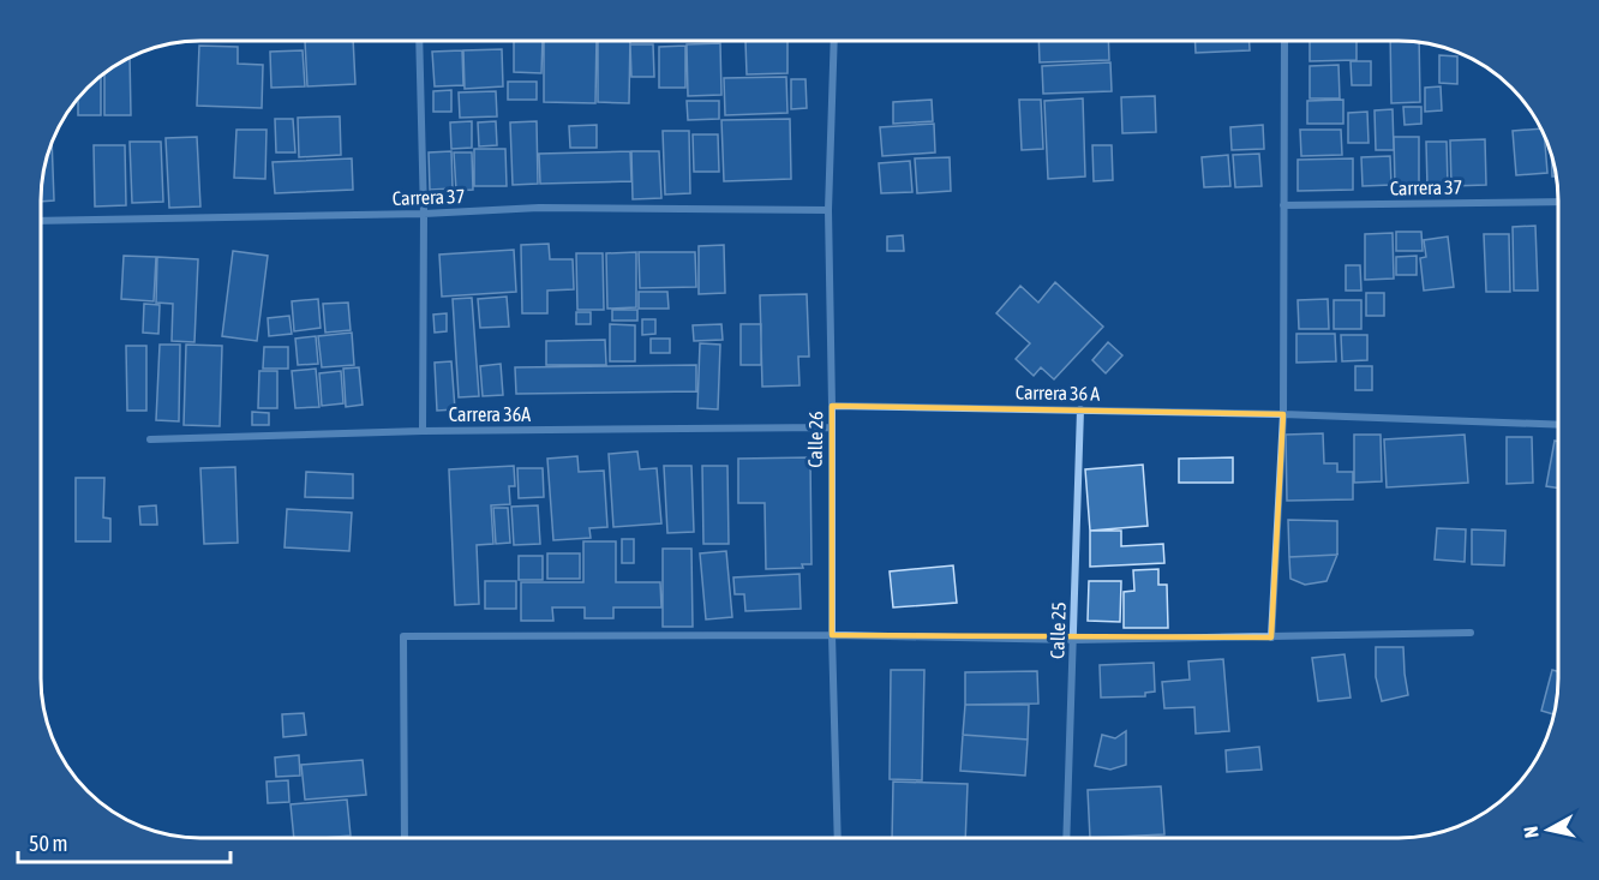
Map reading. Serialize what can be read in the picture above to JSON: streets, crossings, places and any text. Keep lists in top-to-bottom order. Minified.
{"streets":{"street":["Carrera 37","Carrera 36 A","Carrera 36A","Calle 26","Calle 25"]},"crossings":[["Carrera 37","Calle 26"],["Carrera 36 A","Calle 26"],["Carrera 36 A","Calle 25"],["Carrera 36A","Calle 26"]],"scale_bar":"50 m","north":"left"}
